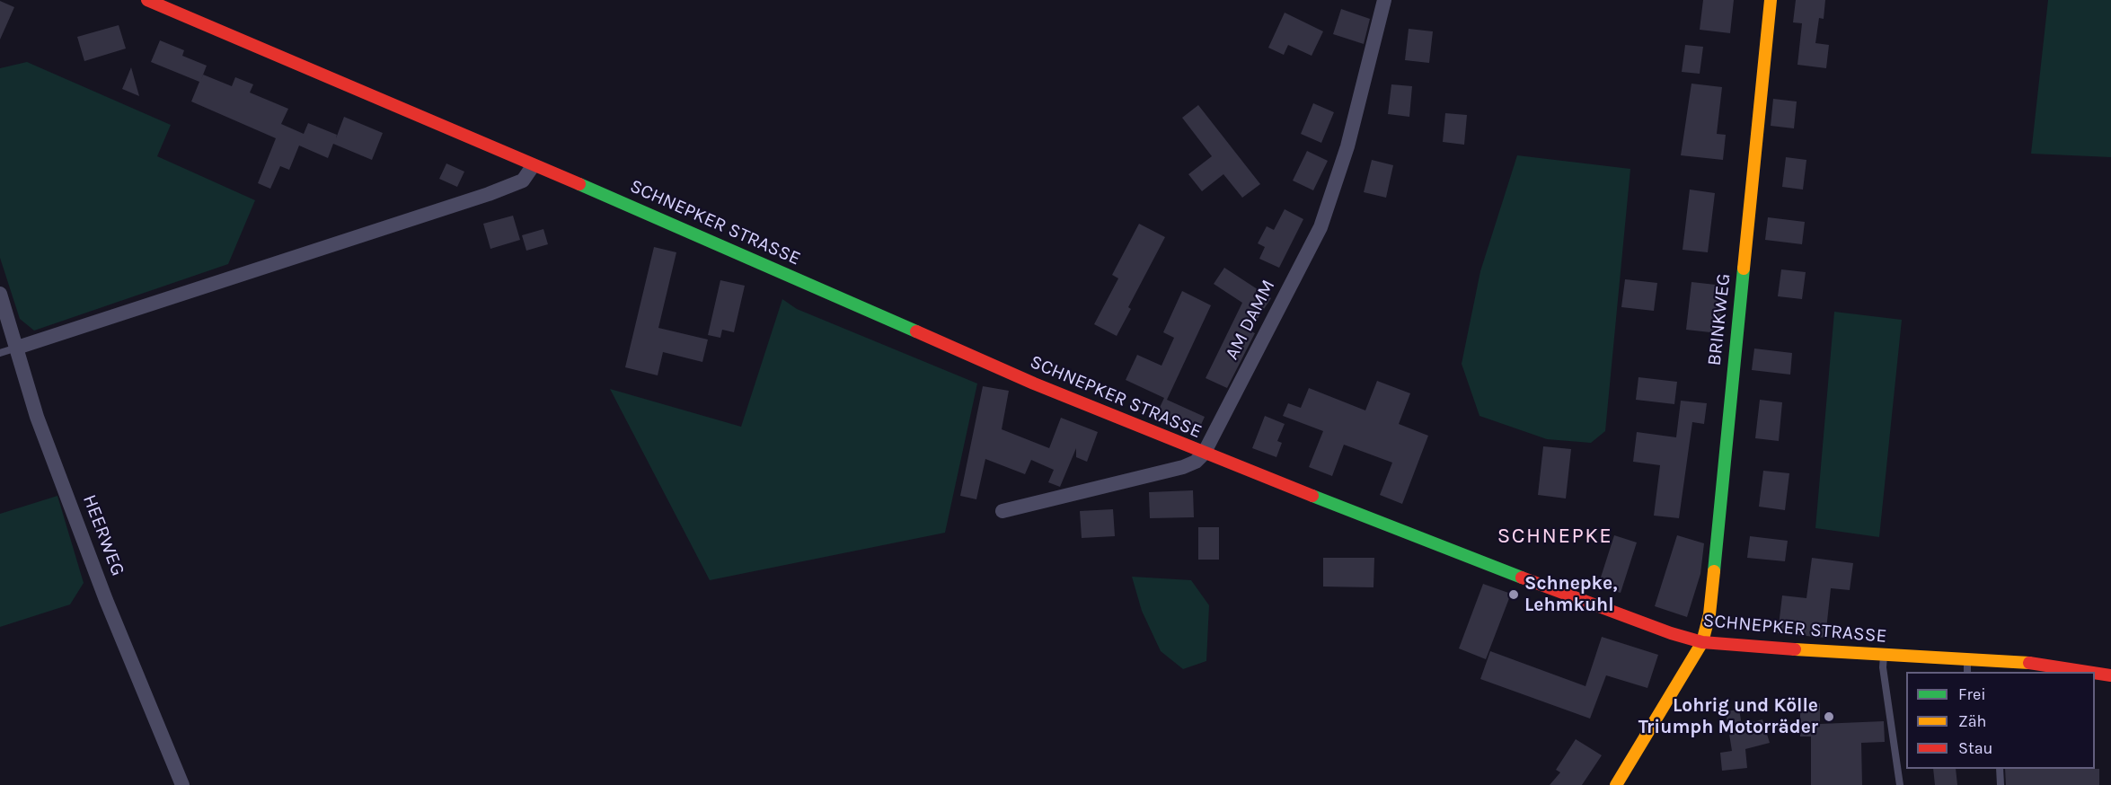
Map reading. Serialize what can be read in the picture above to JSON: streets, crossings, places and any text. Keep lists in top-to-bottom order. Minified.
{"streets":{"main road":["SCHNEPKER STRASSE","BRINKWEG"],"street":["AM DAMM","HEERWEG"]},"crossings":[["SCHNEPKER STRASSE","AM DAMM"],["SCHNEPKER STRASSE","BRINKWEG"]],"districts":["SCHNEPKE"],"places":["Schnepke, Lehmkuhl","Lohrig und Kölle Triumph Motorräder"],"legend":["Frei","Zäh","Stau"]}
